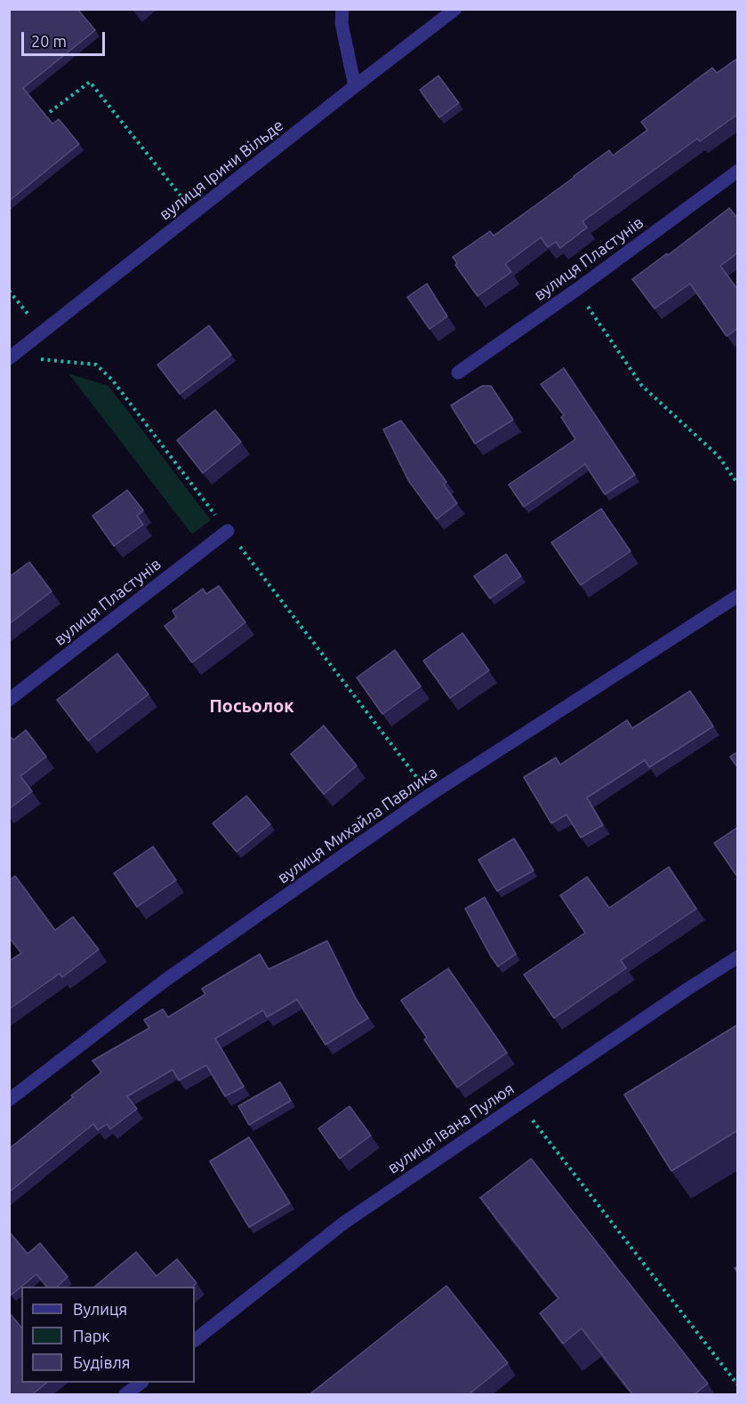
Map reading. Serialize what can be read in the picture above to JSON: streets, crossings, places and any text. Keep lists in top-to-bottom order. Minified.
{"streets":{"street":["вулиця Ірини Вільде","вулиця Пластунів","вулиця Михайла Павлика","вулиця Івана Пулюя"]},"districts":["Посьолок"],"legend":["Вулиця","Парк","Будівля"],"scale_bar":"20 m"}
